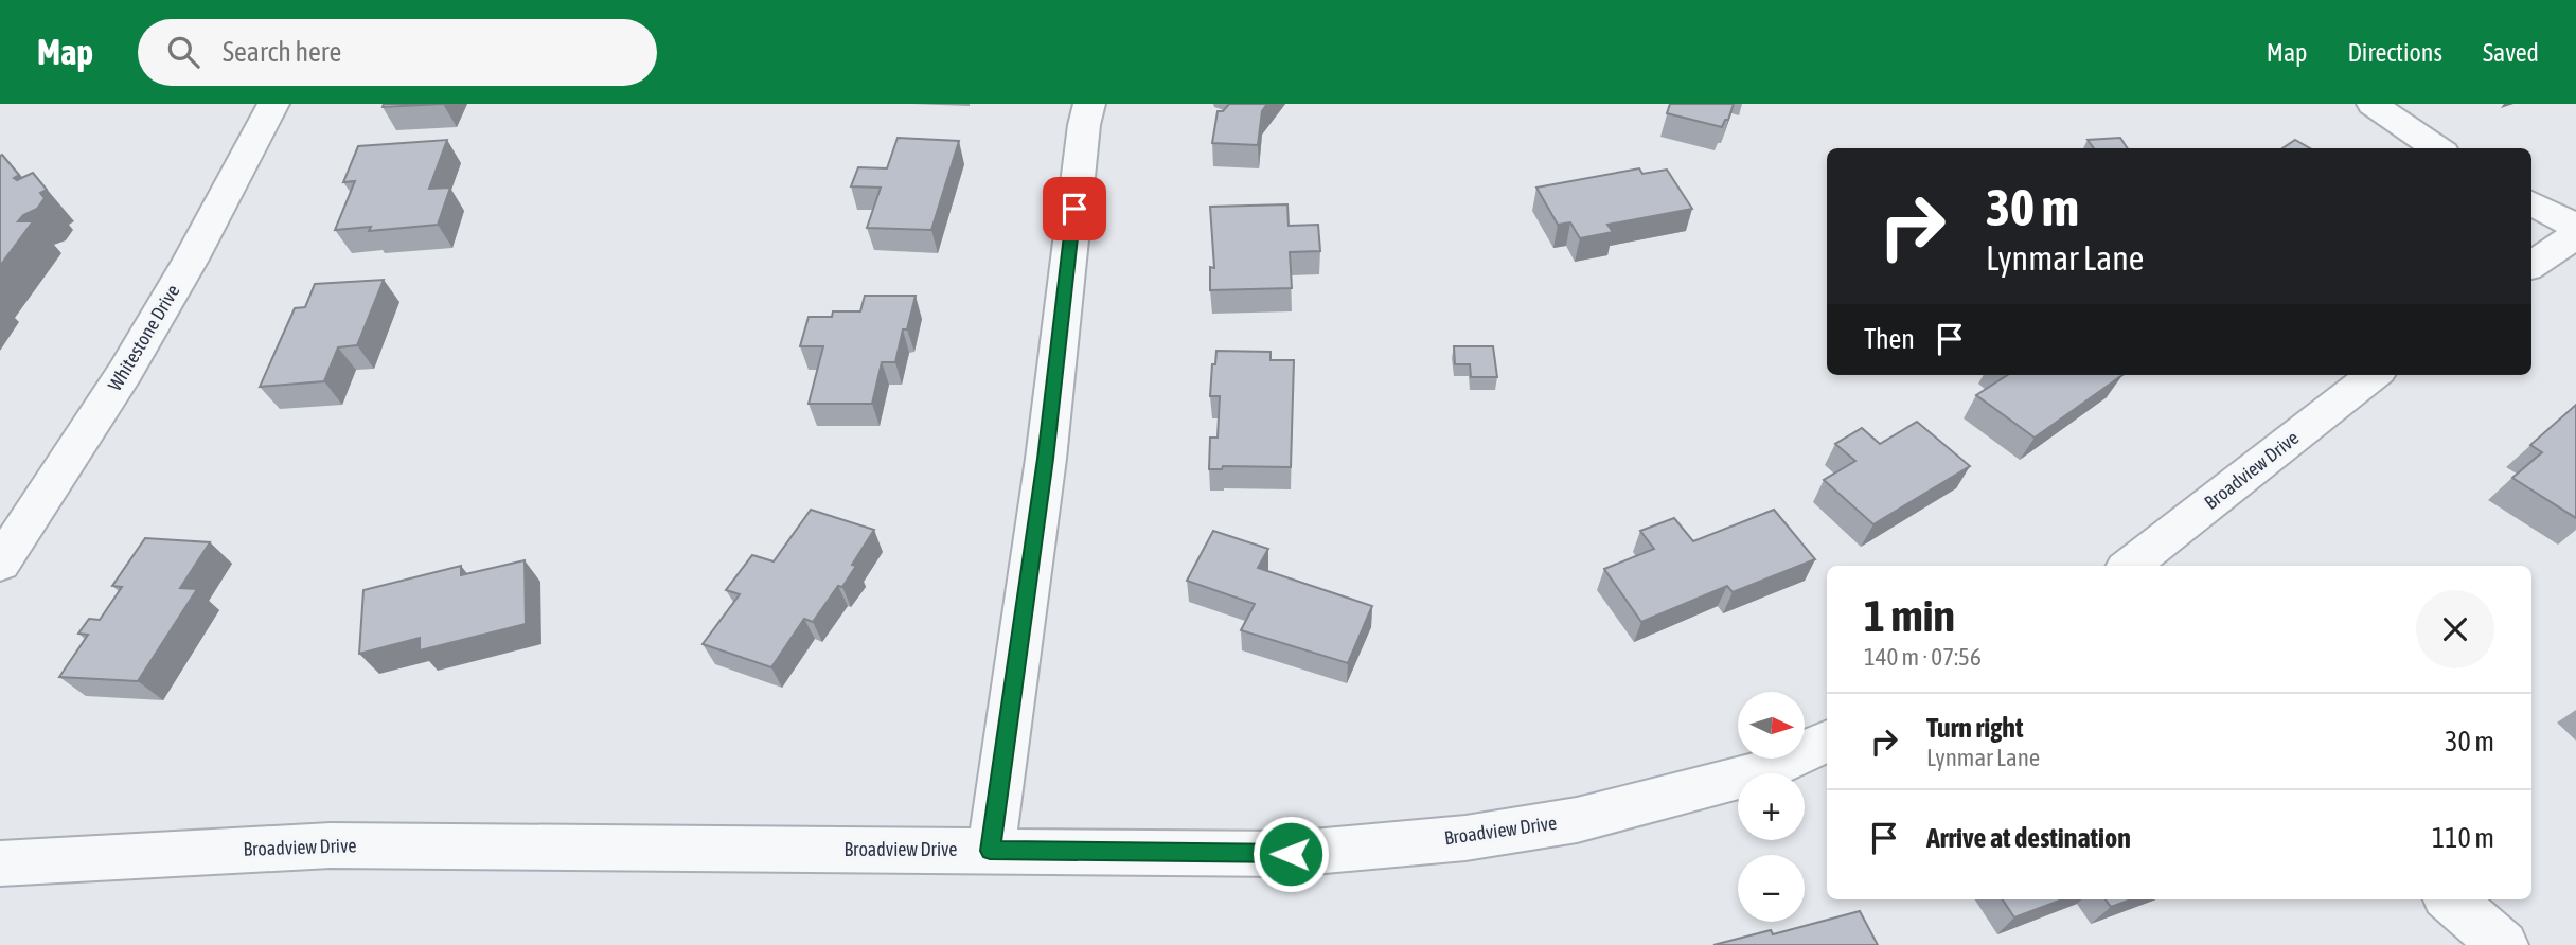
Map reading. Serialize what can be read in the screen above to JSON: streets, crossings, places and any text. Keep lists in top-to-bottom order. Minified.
{"streets":{"street":["Whitestone Drive","Broadview Drive"]},"north":"right","page":{"header":"Map","search":"Search here","nav":["Map","Directions","Saved"],"turn":["30 m","Lynmar Lane"],"then":"Then","heading":["1 min","140 m · 07:56"],"map_buttons":["+","−"],"list":[{"name":"Turn right","note":"Lynmar Lane","value":"30 m"},{"name":"Arrive at destination","value":"110 m"}]}}
